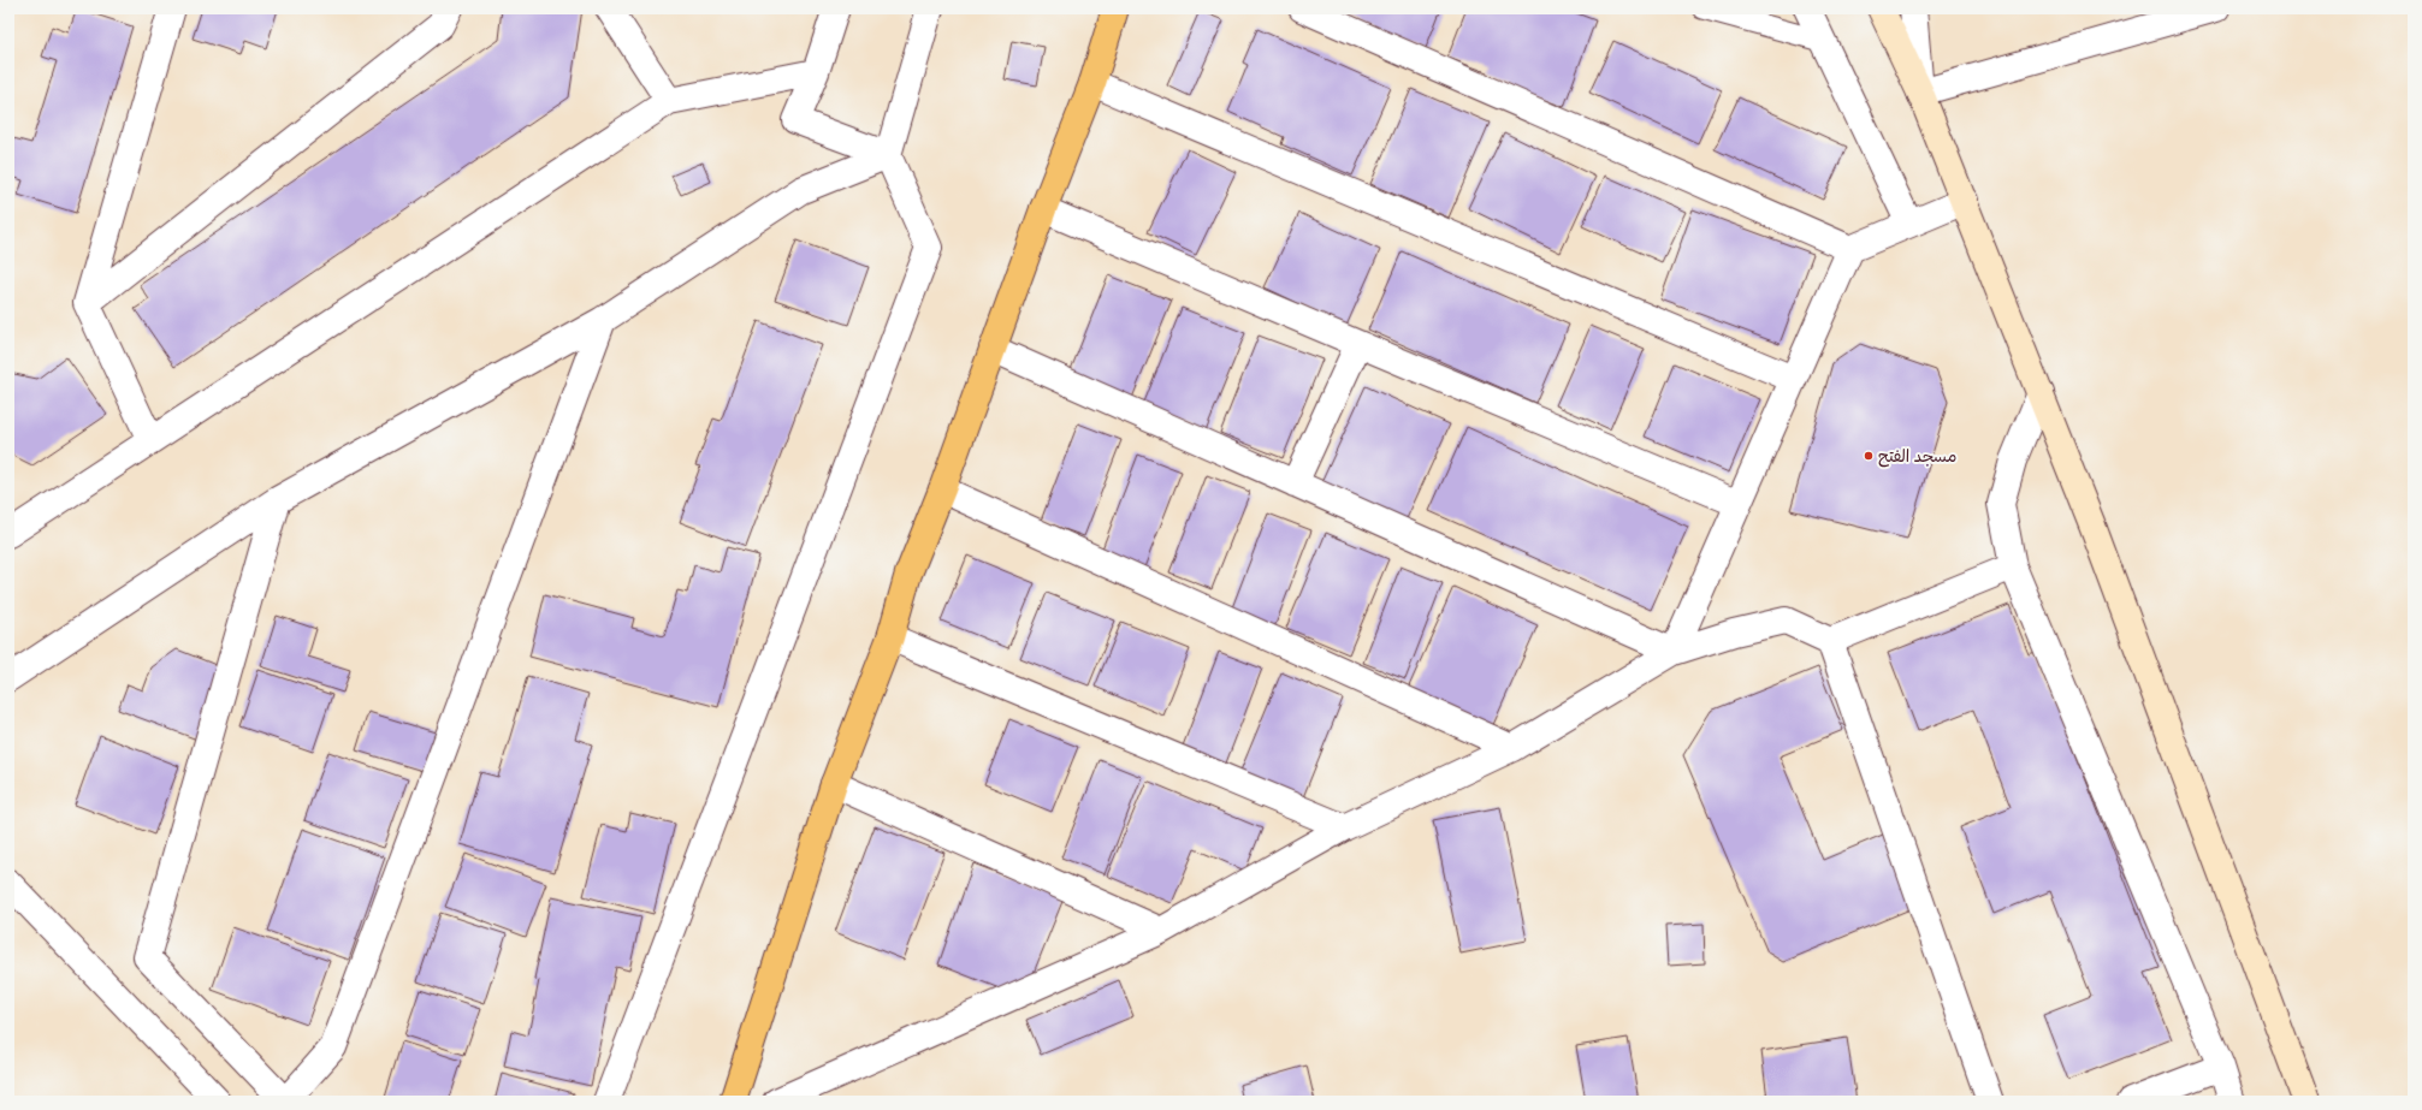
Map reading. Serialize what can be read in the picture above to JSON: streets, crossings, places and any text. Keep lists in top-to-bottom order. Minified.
{"places":["مسجد الفتح"]}
